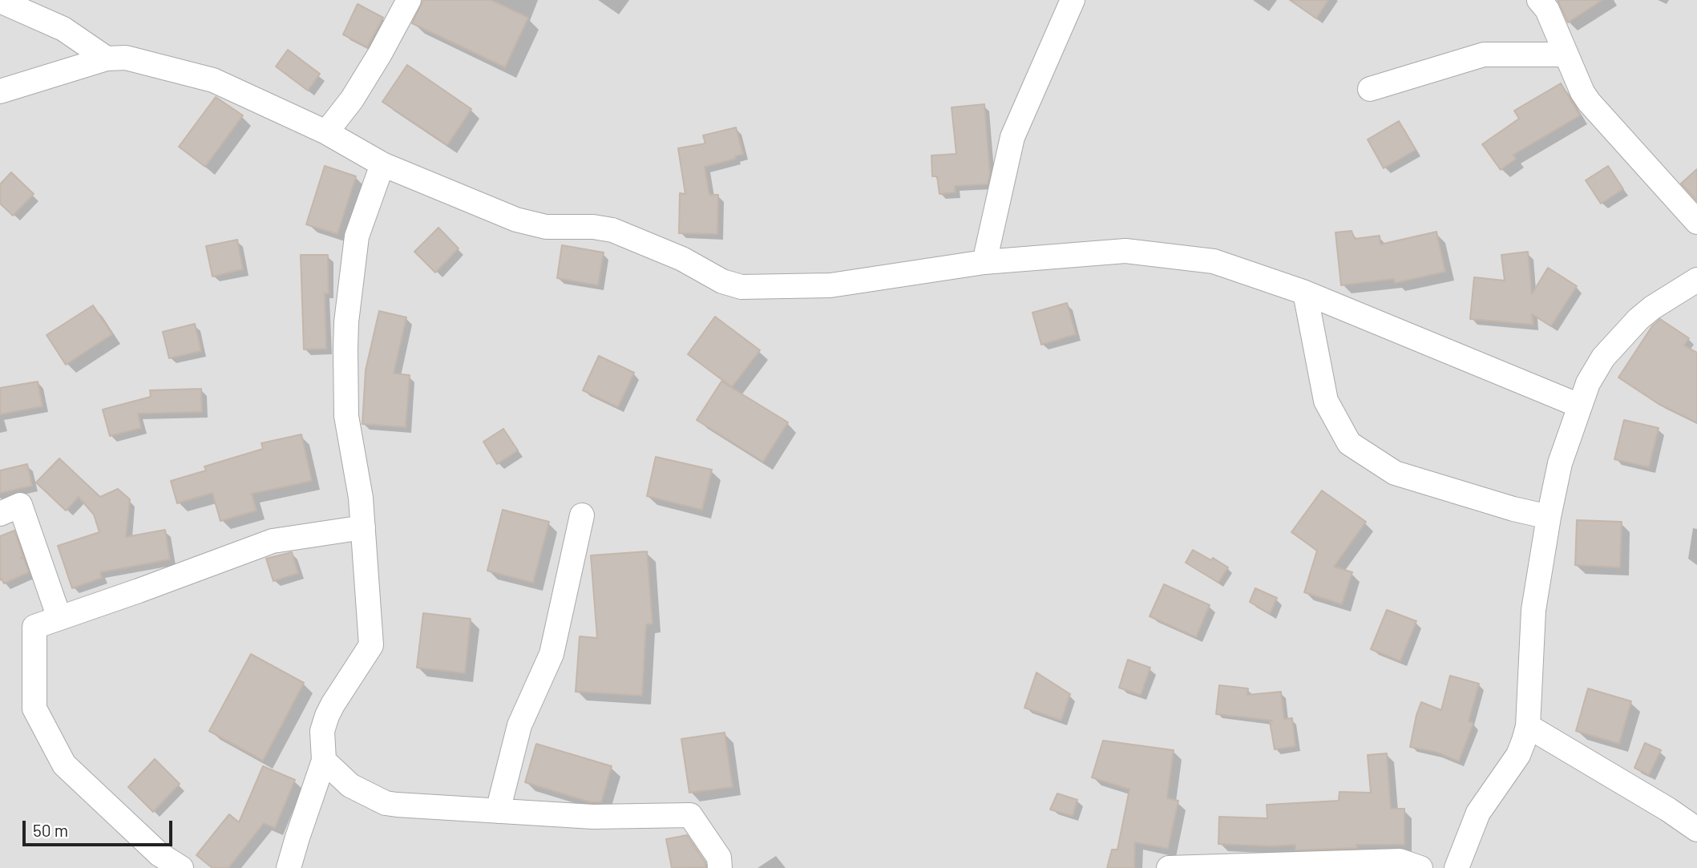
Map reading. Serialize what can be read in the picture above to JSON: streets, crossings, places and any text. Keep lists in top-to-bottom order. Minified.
{"scale_bar":"50 m"}
